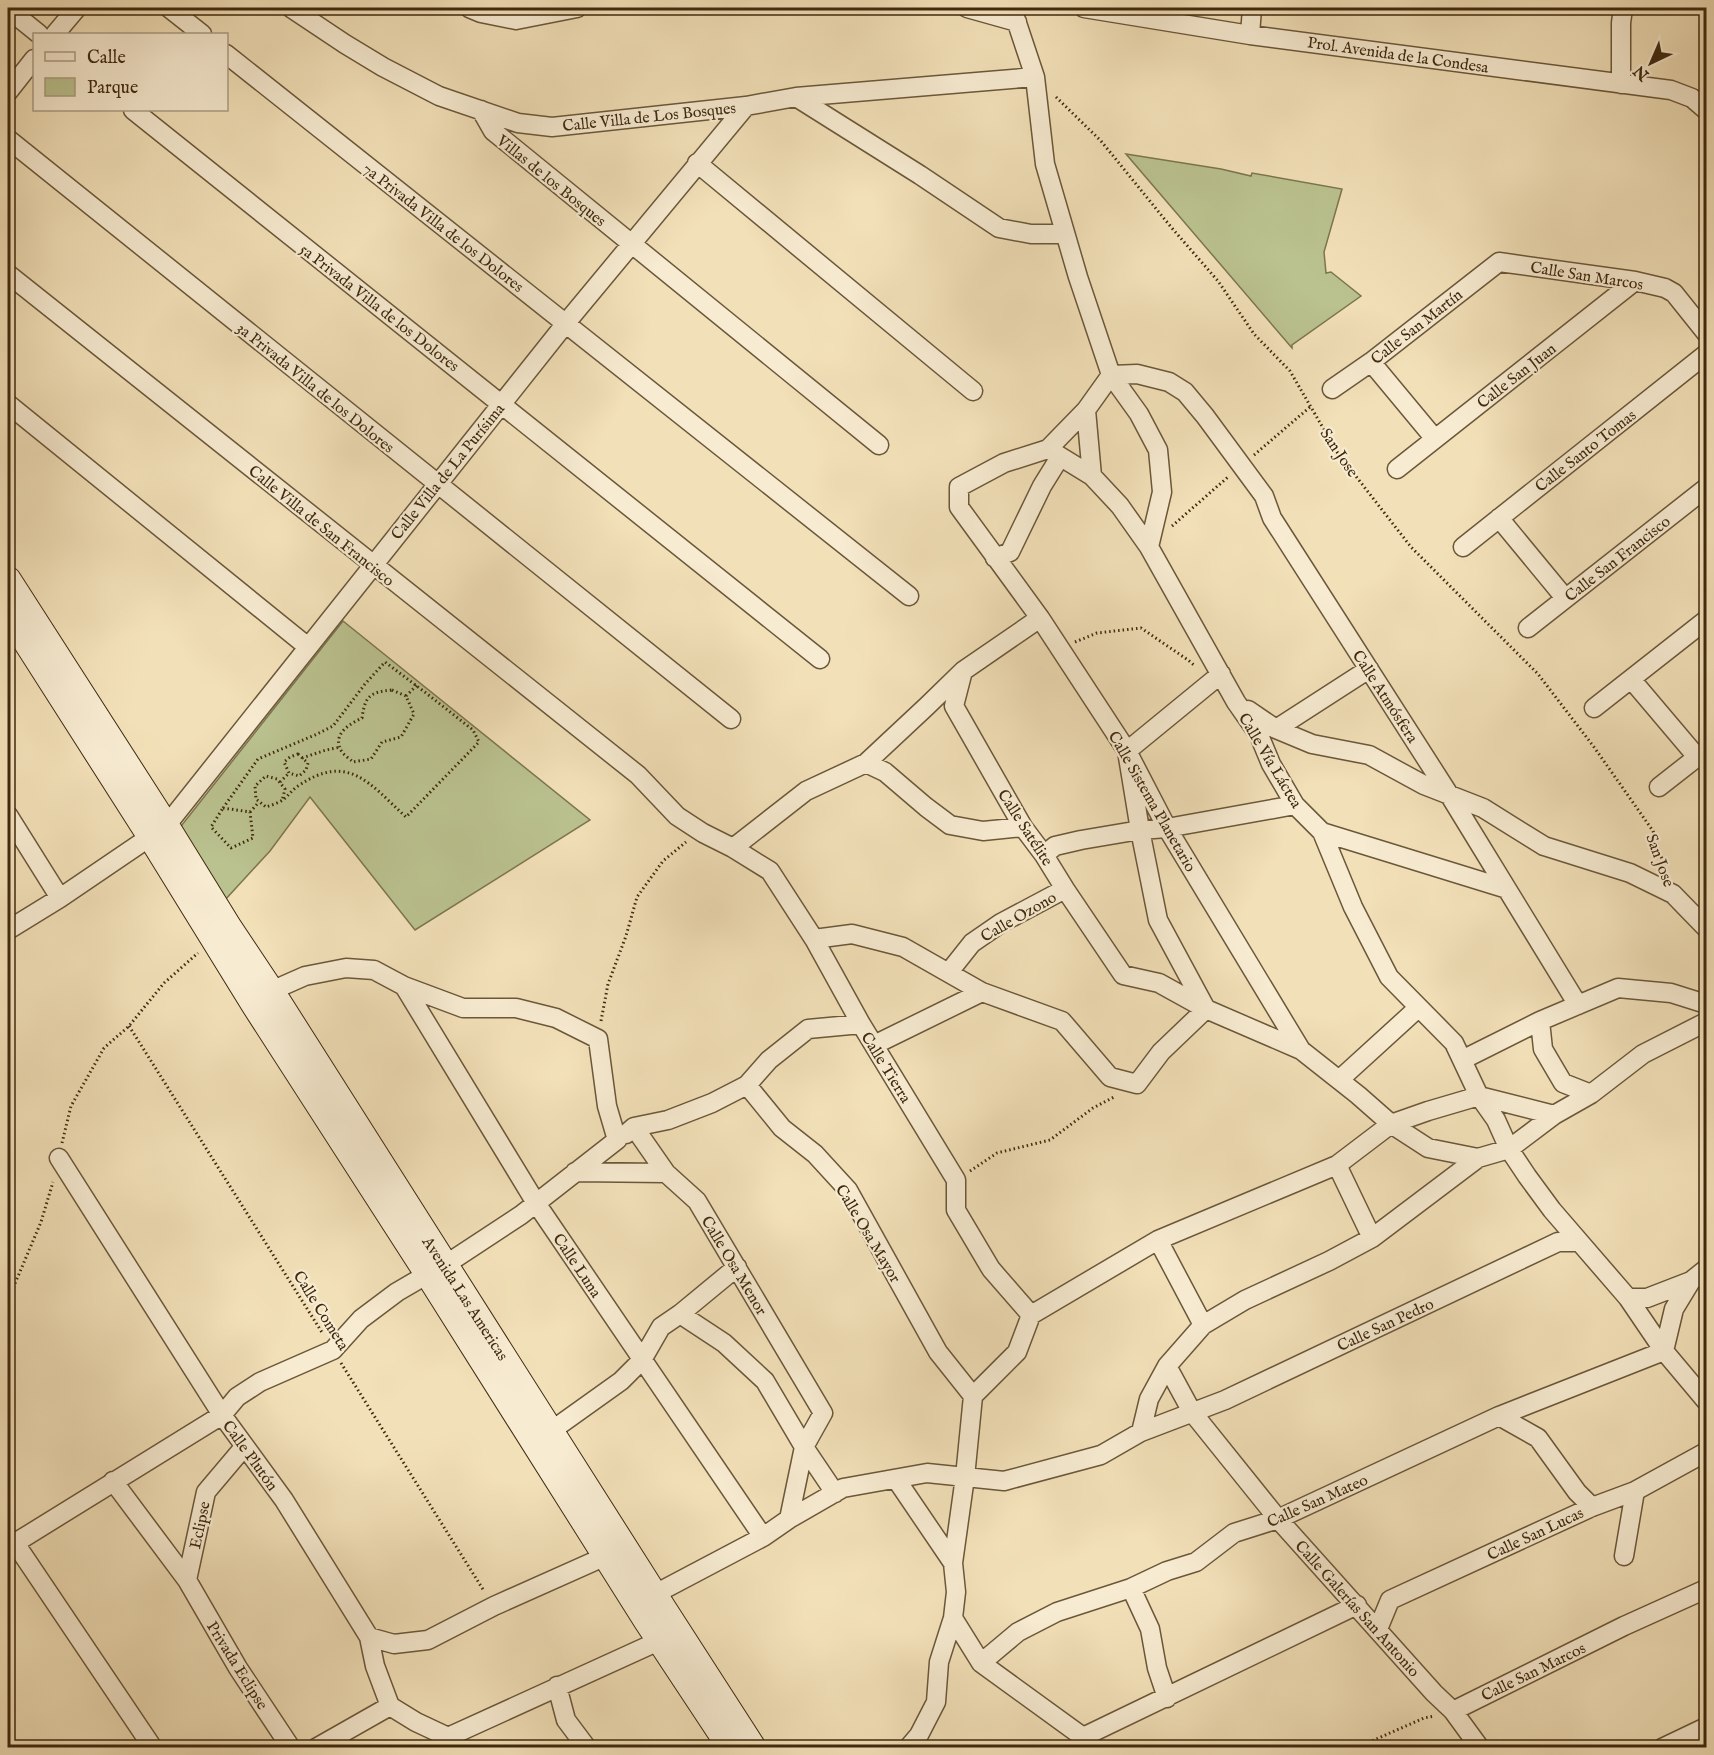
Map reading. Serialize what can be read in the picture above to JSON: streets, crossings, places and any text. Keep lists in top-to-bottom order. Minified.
{"streets":{"street":["Prol. Avenida de la Condesa","Calle Villa de Los Bosques","Villas de los Bosques","7a Privada Villa de los Dolores","Calle San Marcos","5a Privada Villa de los Dolores","Calle San Martín","Calle San Juan","3a Privada Villa de los Dolores","Calle Santo Tomas","Calle Villa de La Purísima","Calle Villa de San Francisco","Calle San Francisco","Calle Atmósfera","Calle Vía Láctea","Calle Sistema Planetario","Calle Satélite","Calle Ozono","Calle Tierra","Calle Osa Mayor","Calle Luna","Calle Osa Menor","Avenida Las Americas","Calle San Pedro","Calle Plutón","Calle San Mateo","Eclipse","Calle San Lucas","Calle Galerías San Antonio","Privada Eclipse"],"path":["San Jose","Calle Cometa"]},"crossings":[["Calle Villa de Los Bosques","Villas de los Bosques"],["Calle Villa de Los Bosques","San Jose"],["Calle Villa de Los Bosques","Calle Villa de La Purísima"],["Villas de los Bosques","Calle Villa de La Purísima"],["7a Privada Villa de los Dolores","Calle Villa de La Purísima"],["Calle San Marcos","Calle San Martín"],["Calle San Marcos","Calle San Juan"],["Calle San Marcos","Calle Galerías San Antonio"],["5a Privada Villa de los Dolores","Calle Villa de La Purísima"],["3a Privada Villa de los Dolores","Calle Villa de La Purísima"],["Calle Villa de La Purísima","Calle Villa de San Francisco"],["Calle Villa de San Francisco","Calle Tierra"],["Calle Vía Láctea","Calle Sistema Planetario"],["Calle Vía Láctea","Calle San Pedro"],["Calle Vía Láctea","Calle San Mateo"],["Calle Satélite","Calle Ozono"],["Calle Luna","Calle San Pedro"],["Avenida Las Americas","Calle Cometa"],["Avenida Las Americas","Calle San Pedro"],["Calle San Pedro","Calle Galerías San Antonio"],["Calle Plutón","Eclipse"],["Calle San Mateo","Calle Galerías San Antonio"],["Eclipse","Privada Eclipse"],["Calle San Lucas","Calle Galerías San Antonio"]],"legend":["Calle","Parque"],"north":"bottom left"}
